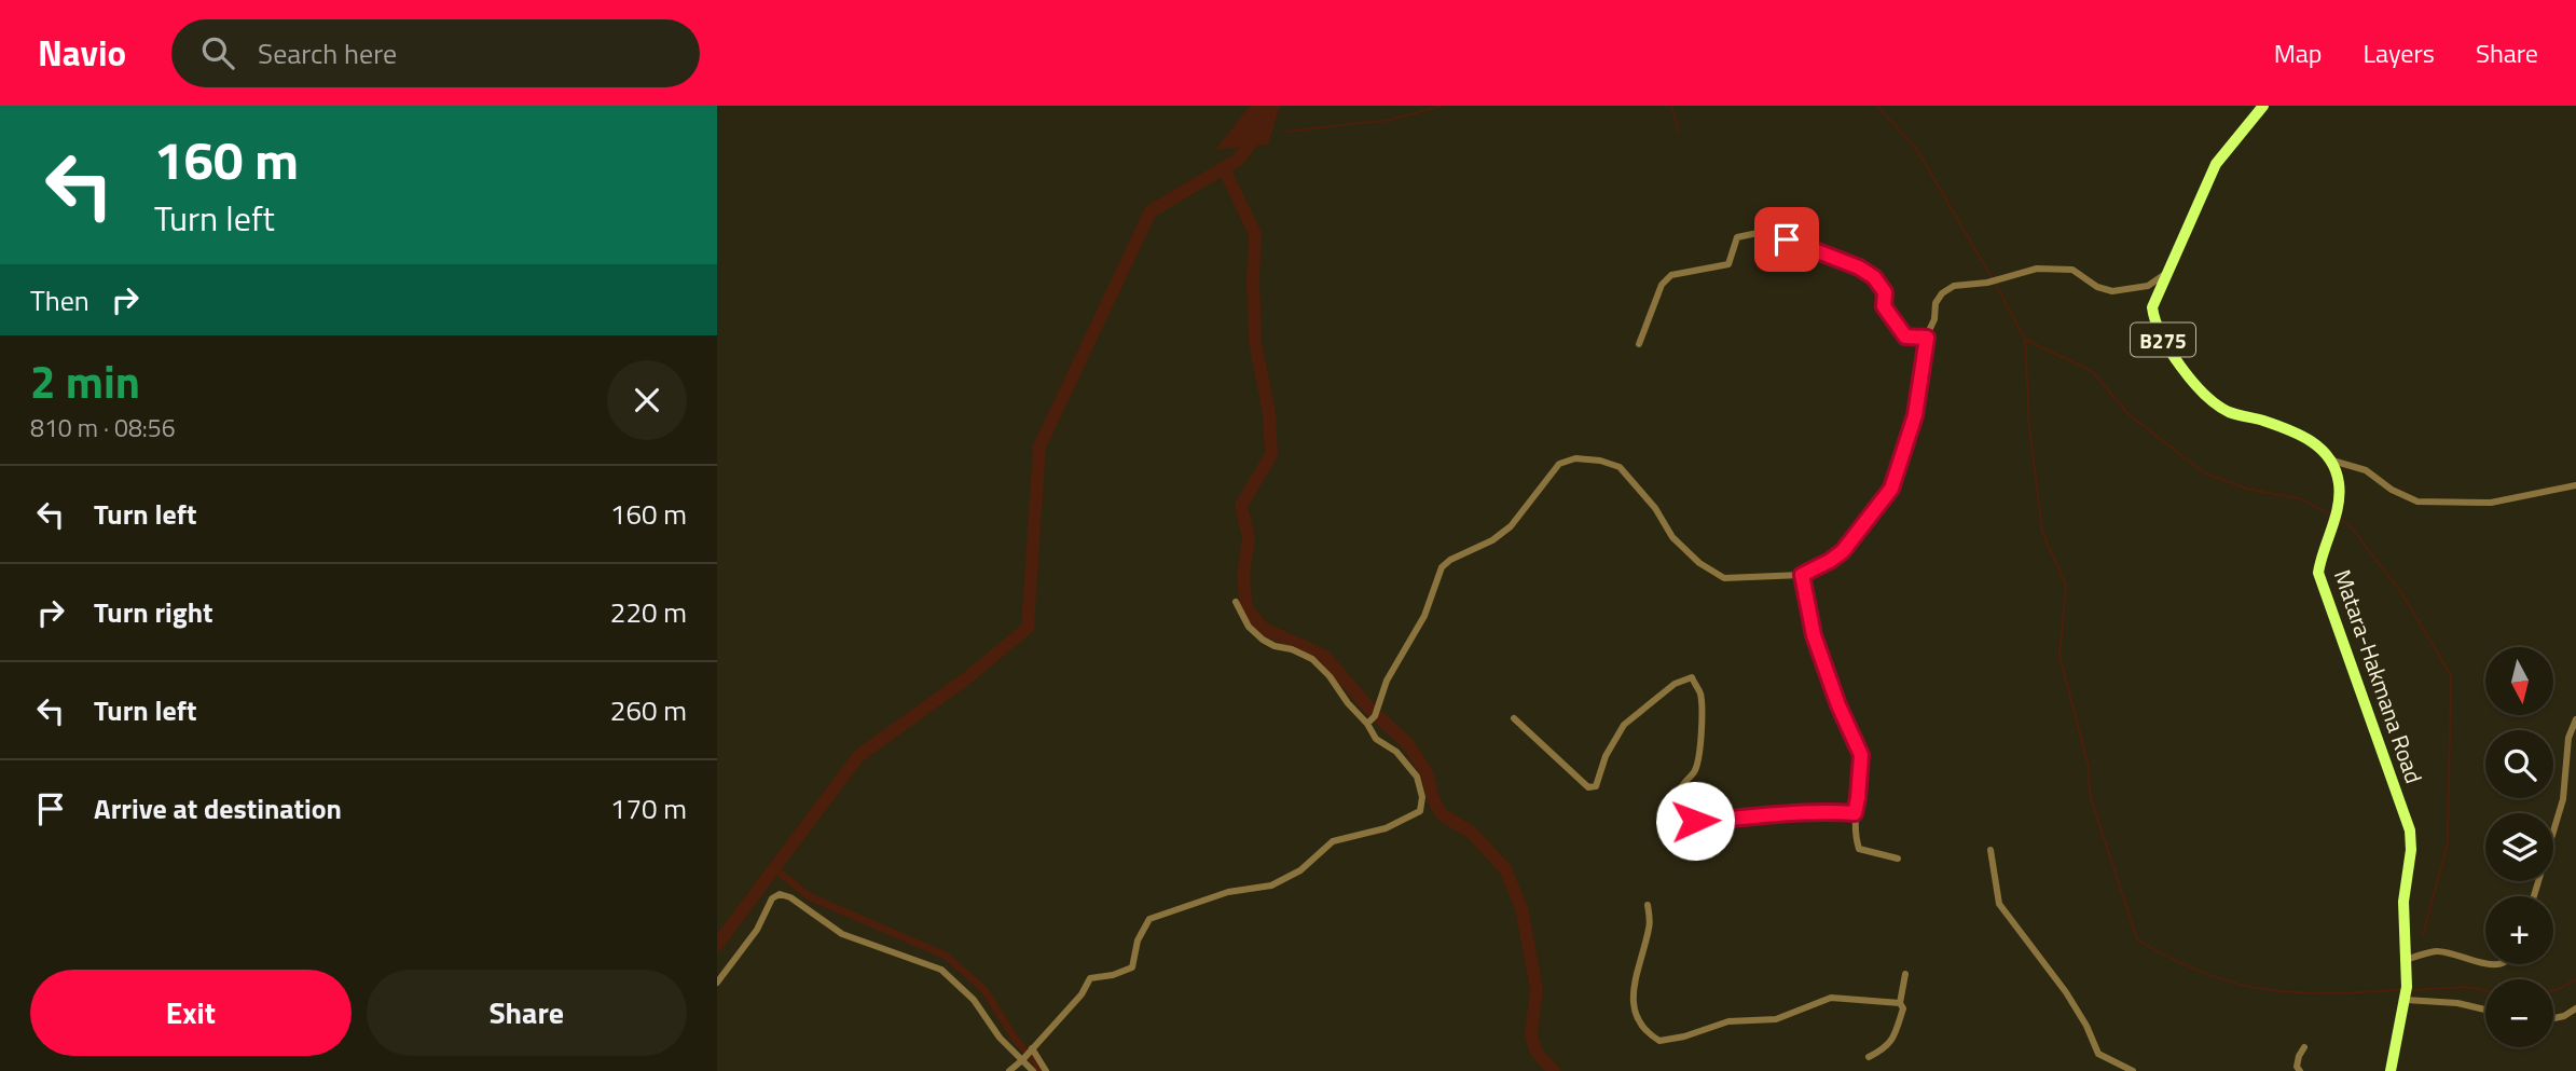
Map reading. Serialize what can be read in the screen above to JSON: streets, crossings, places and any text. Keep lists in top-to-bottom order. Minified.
{"streets":{"main road":["B275","Matara-Hakmana Road"]},"crossings":[["B275","Matara-Hakmana Road"]],"north":"bottom","page":{"header":"Navio","search":"Search here","nav":["Map","Layers","Share"],"turn":["160 m","Turn left"],"then":"Then","heading":["2 min","810 m · 08:56"],"list":[{"name":"Turn left","value":"160 m"},{"name":"Turn right","value":"220 m"},{"name":"Turn left","value":"260 m"},{"name":"Arrive at destination","value":"170 m"}],"map_buttons":["+","−"],"buttons":["Exit","Share"]}}
